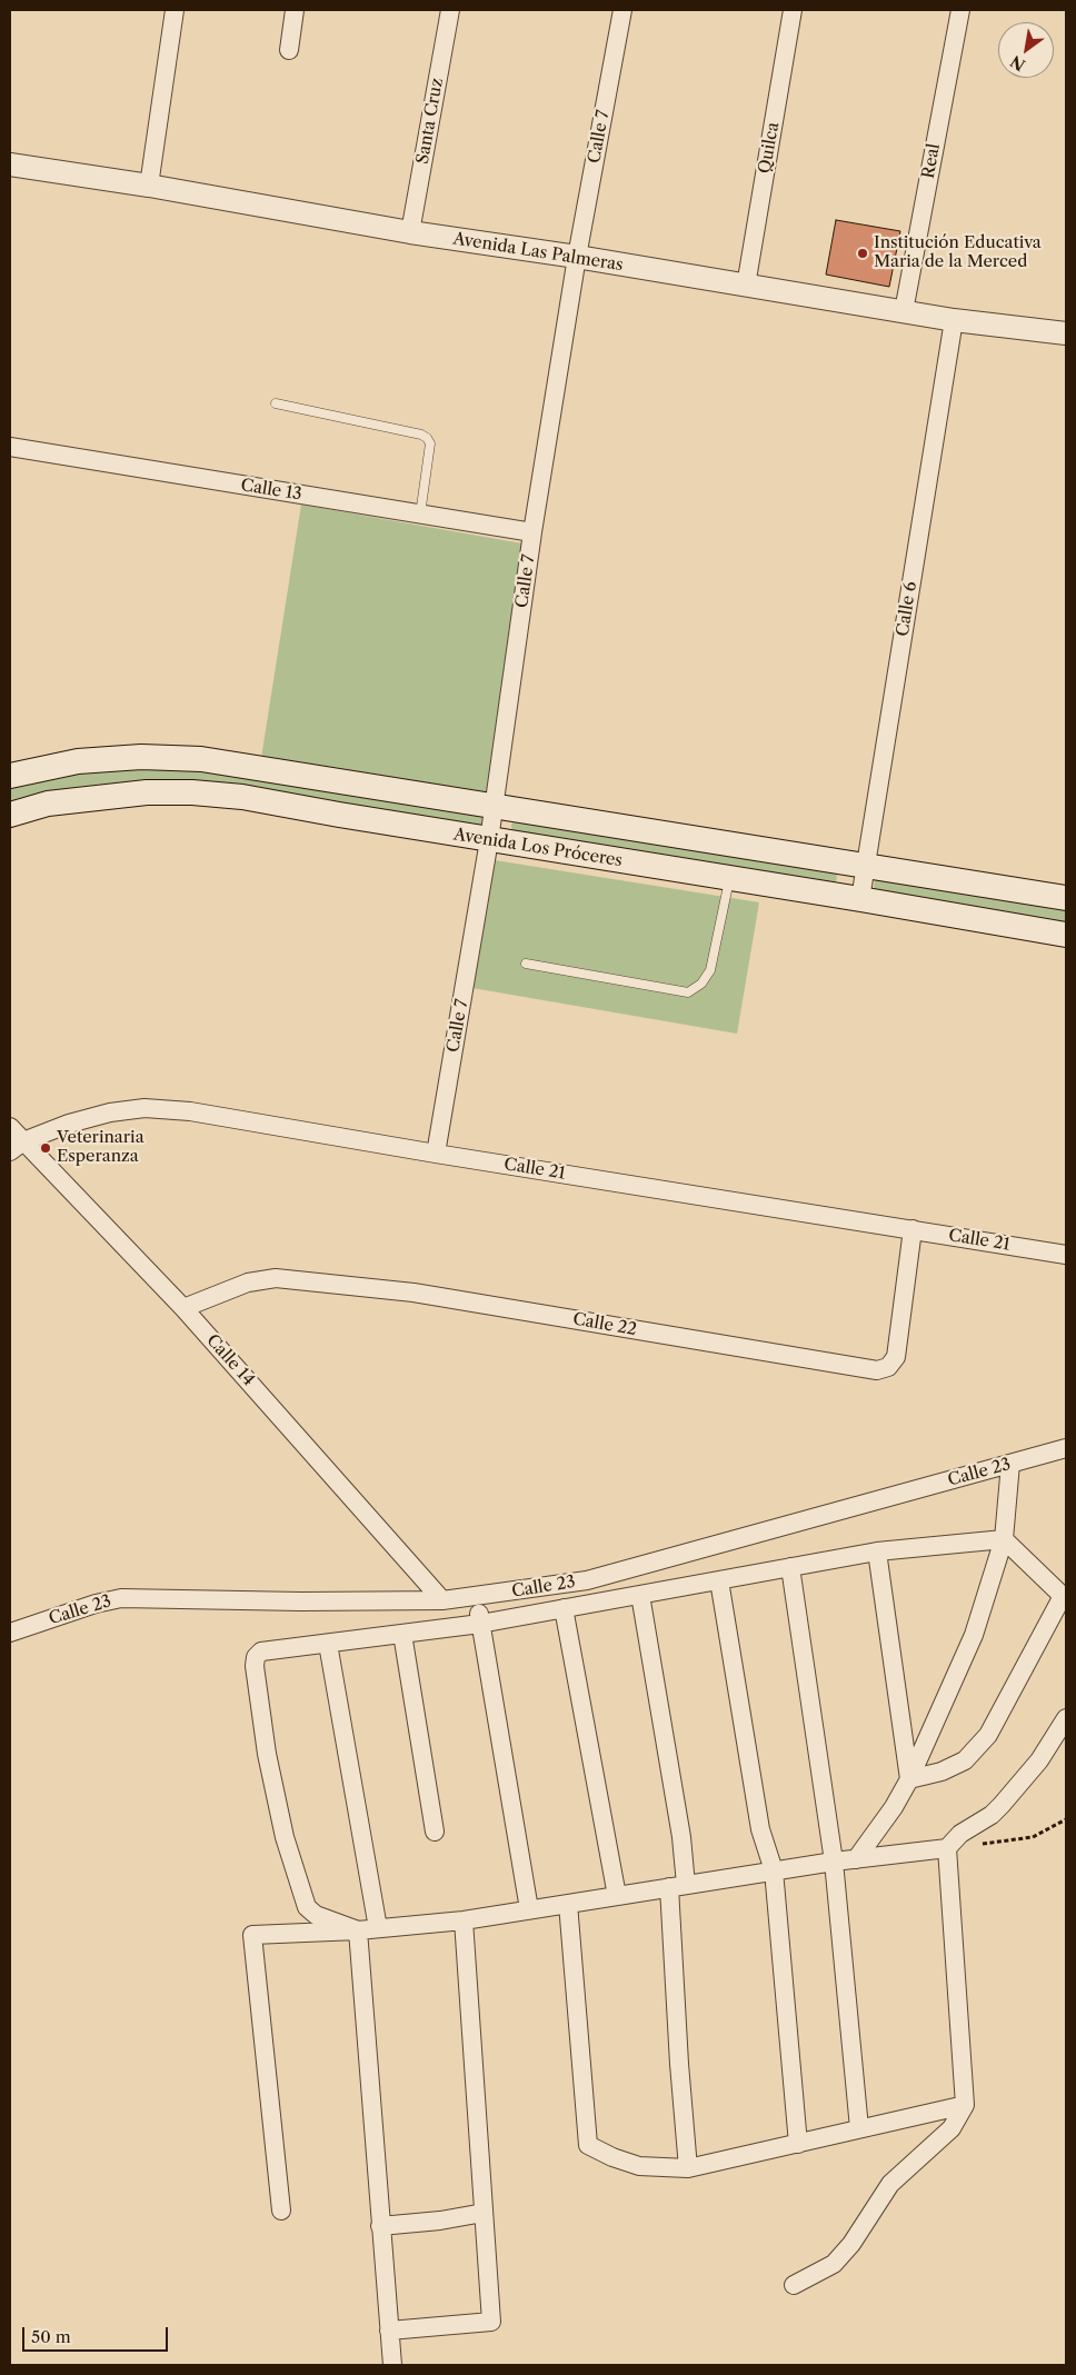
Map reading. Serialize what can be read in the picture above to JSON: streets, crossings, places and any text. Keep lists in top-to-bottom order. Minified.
{"streets":{"main road":["Avenida Los Próceres"],"street":["Santa Cruz","Calle 7","Quilca","Real","Avenida Las Palmeras","Calle 13","Calle 6","Calle 21","Calle 22","Calle 14","Calle 23"]},"crossings":[["Santa Cruz","Avenida Las Palmeras"],["Calle 7","Avenida Las Palmeras"],["Calle 7","Calle 13"],["Calle 7","Avenida Los Próceres"],["Calle 7","Calle 21"],["Quilca","Avenida Las Palmeras"],["Real","Avenida Las Palmeras"],["Avenida Las Palmeras","Calle 6"],["Calle 6","Avenida Los Próceres"],["Calle 21","Calle 22"],["Calle 21","Calle 14"],["Calle 22","Calle 14"],["Calle 14","Calle 23"]],"places":["Institución Educativa Maria de la Merced","Veterinaria Esperanza"],"scale_bar":"50 m","north":"bottom left"}
